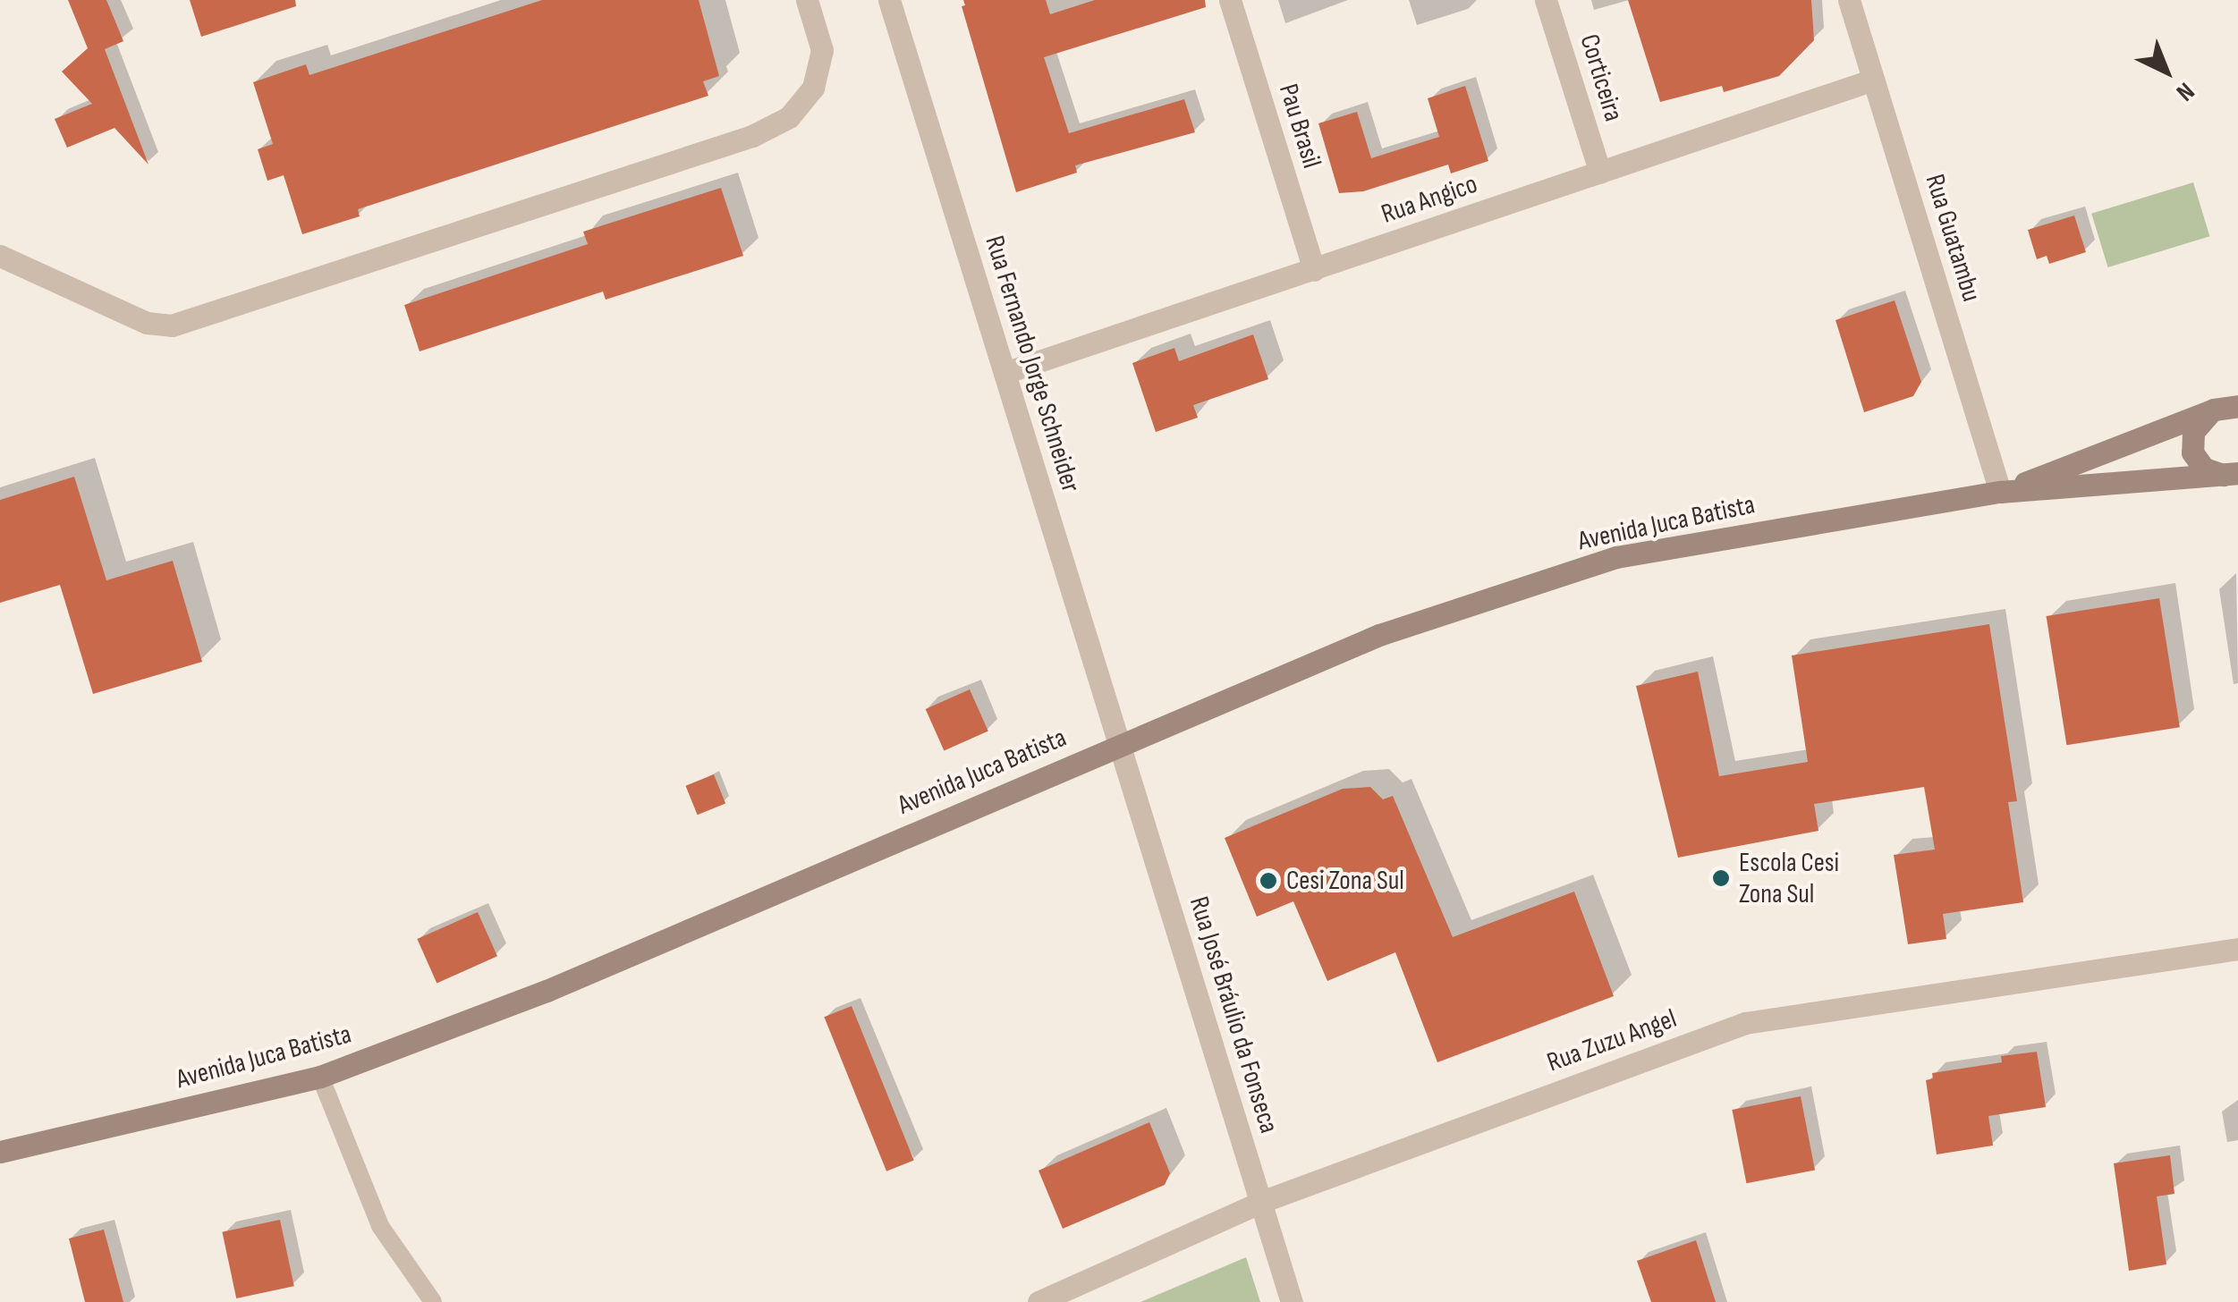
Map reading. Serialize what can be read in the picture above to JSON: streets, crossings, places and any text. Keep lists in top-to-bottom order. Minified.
{"streets":{"main road":["Avenida Juca Batista"],"street":["Corticeira","Pau Brasil","Rua Angico","Rua Guatambu","Rua Fernando Jorge Schneider","Rua José Bráulio da Fonseca","Rua Zuzu Angel"]},"crossings":[["Corticeira","Rua Angico"],["Pau Brasil","Rua Angico"],["Rua Angico","Rua Guatambu"],["Rua Angico","Rua Fernando Jorge Schneider"],["Rua Guatambu","Avenida Juca Batista"],["Rua Fernando Jorge Schneider","Avenida Juca Batista"],["Rua Fernando Jorge Schneider","Rua José Bráulio da Fonseca"],["Avenida Juca Batista","Rua José Bráulio da Fonseca"],["Rua José Bráulio da Fonseca","Rua Zuzu Angel"]],"places":["Escola Cesi Zona Sul","Cesi Zona Sul"],"north":"bottom right"}
